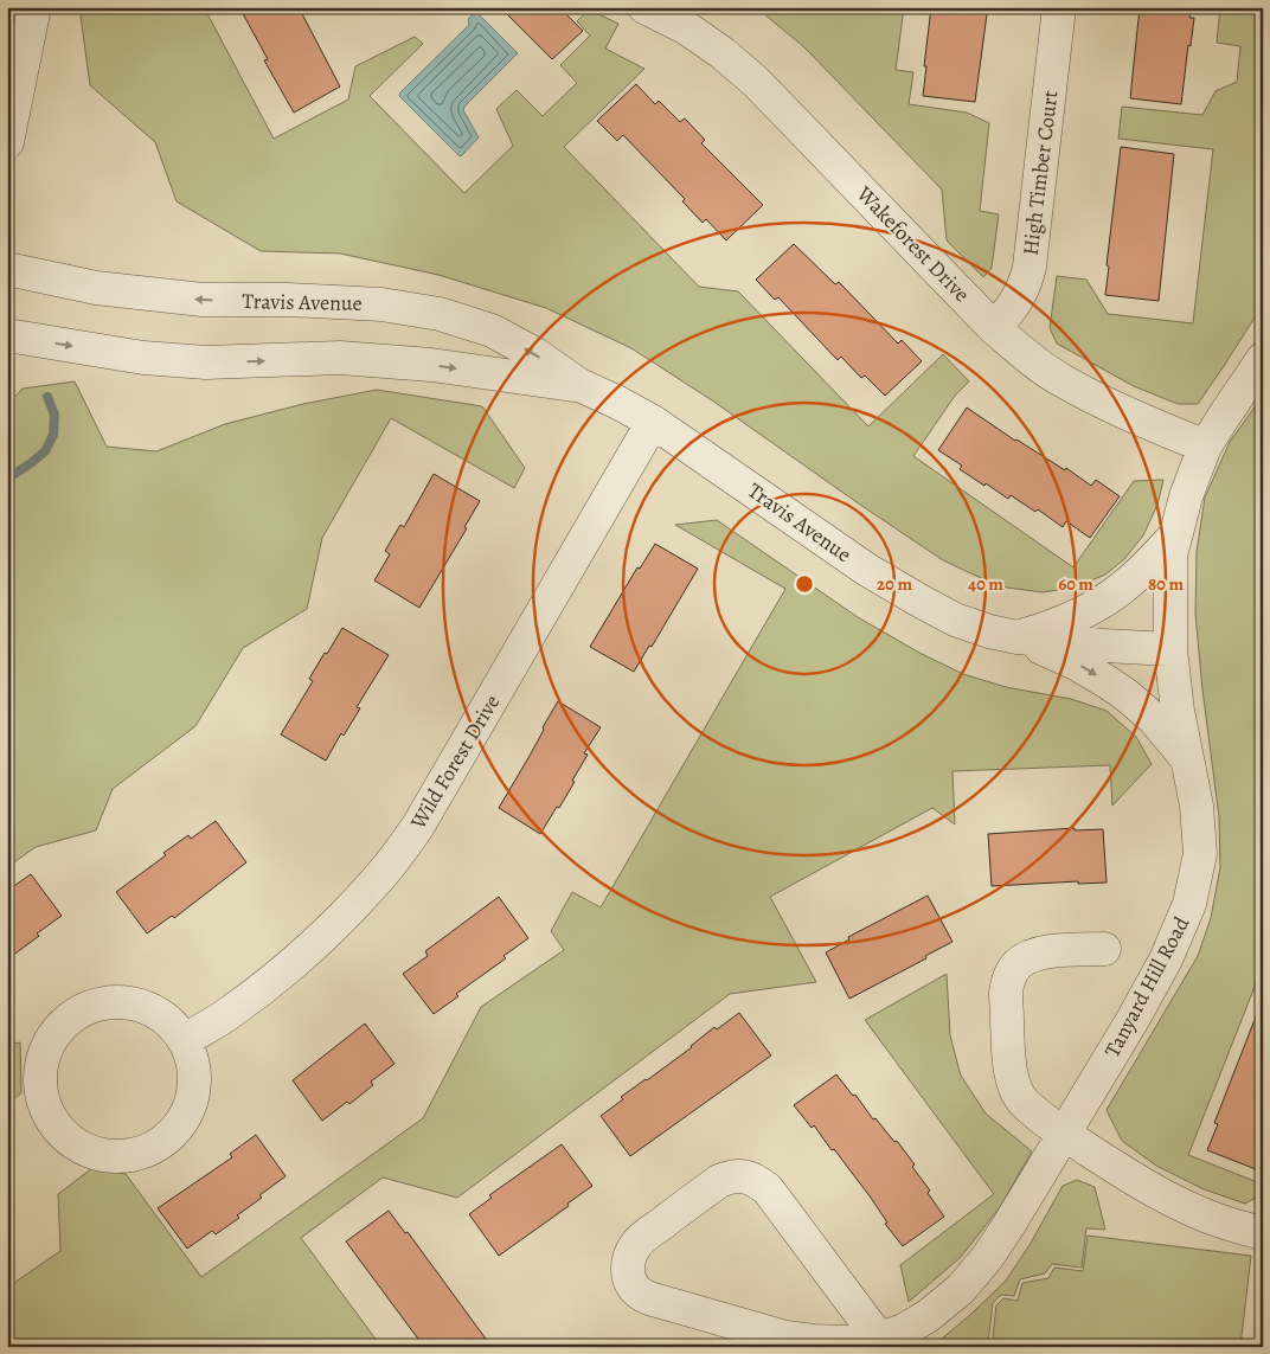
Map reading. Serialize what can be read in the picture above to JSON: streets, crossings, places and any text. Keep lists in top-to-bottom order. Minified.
{"streets":{"street":["High Timber Court","Wakeforest Drive","Travis Avenue","Wild Forest Drive","Tanyard Hill Road"]},"crossings":[["High Timber Court","Wakeforest Drive"],["Wakeforest Drive","Tanyard Hill Road"],["Travis Avenue","Wild Forest Drive"],["Travis Avenue","Tanyard Hill Road"]],"rings":["20 m","40 m","60 m","80 m"]}
